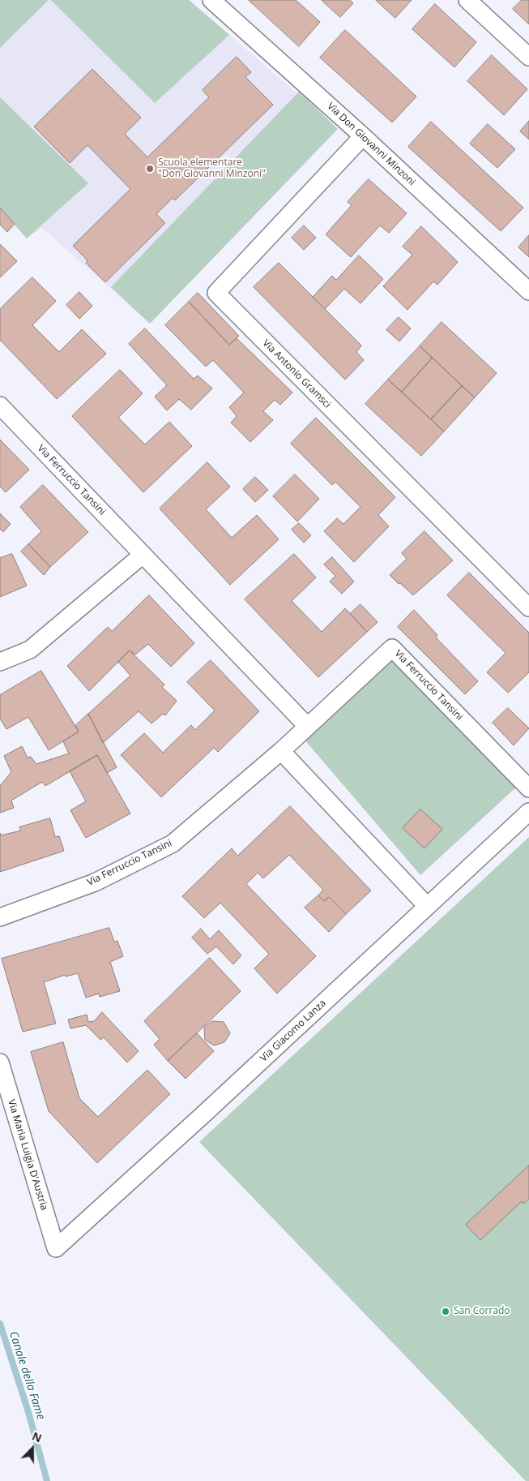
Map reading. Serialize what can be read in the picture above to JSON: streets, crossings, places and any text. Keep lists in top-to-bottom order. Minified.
{"streets":{"street":["Via Don Giovanni Minzoni","Via Antonio Gramsci","Via Ferruccio Tansini","Via Giacomo Lanza","Via Maria Luigia D'Austria"]},"crossings":[["Via Don Giovanni Minzoni","Via Antonio Gramsci"],["Via Giacomo Lanza","Via Maria Luigia D'Austria"]],"water":["Canale della Fame"],"places":["Scuola elementare \"Don Giovanni Minzoni\"","San Corrado"],"north":"top"}
